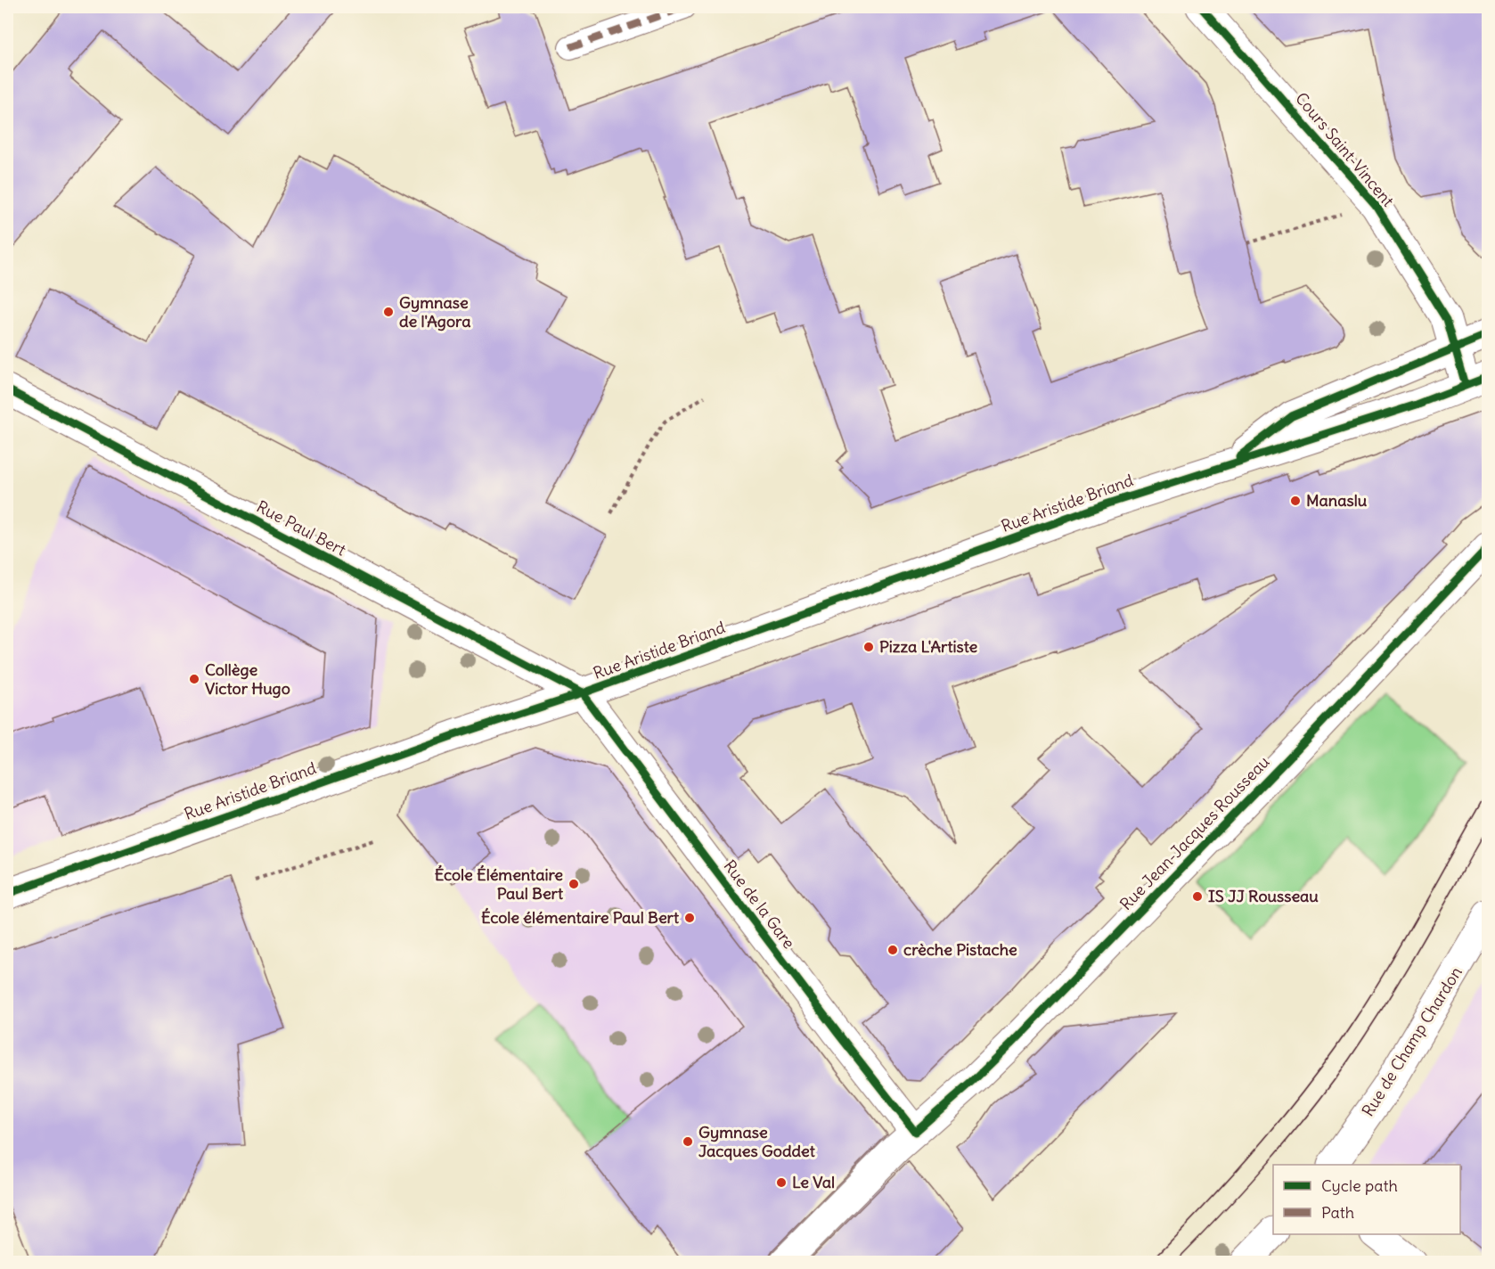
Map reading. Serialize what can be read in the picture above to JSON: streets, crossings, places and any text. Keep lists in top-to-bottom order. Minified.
{"streets":{"street":["Cours Saint-Vincent","Rue Aristide Briand","Rue Paul Bert","Rue Jean-Jacques Rousseau","Rue de la Gare","Rue de Champ Chardon"]},"crossings":[["Cours Saint-Vincent","Rue Aristide Briand"],["Rue Aristide Briand","Rue Paul Bert"],["Rue Aristide Briand","Rue de la Gare"],["Rue Paul Bert","Rue de la Gare"],["Rue Jean-Jacques Rousseau","Rue de la Gare"]],"places":["Gymnase de l'Agora","Manaslu","Pizza L'Artiste","Collège Victor Hugo","École Élémentaire Paul Bert","IS JJ Rousseau","École élémentaire Paul Bert","crèche Pistache","Gymnase Jacques Goddet","Le Val"],"legend":["Cycle path","Path"]}
